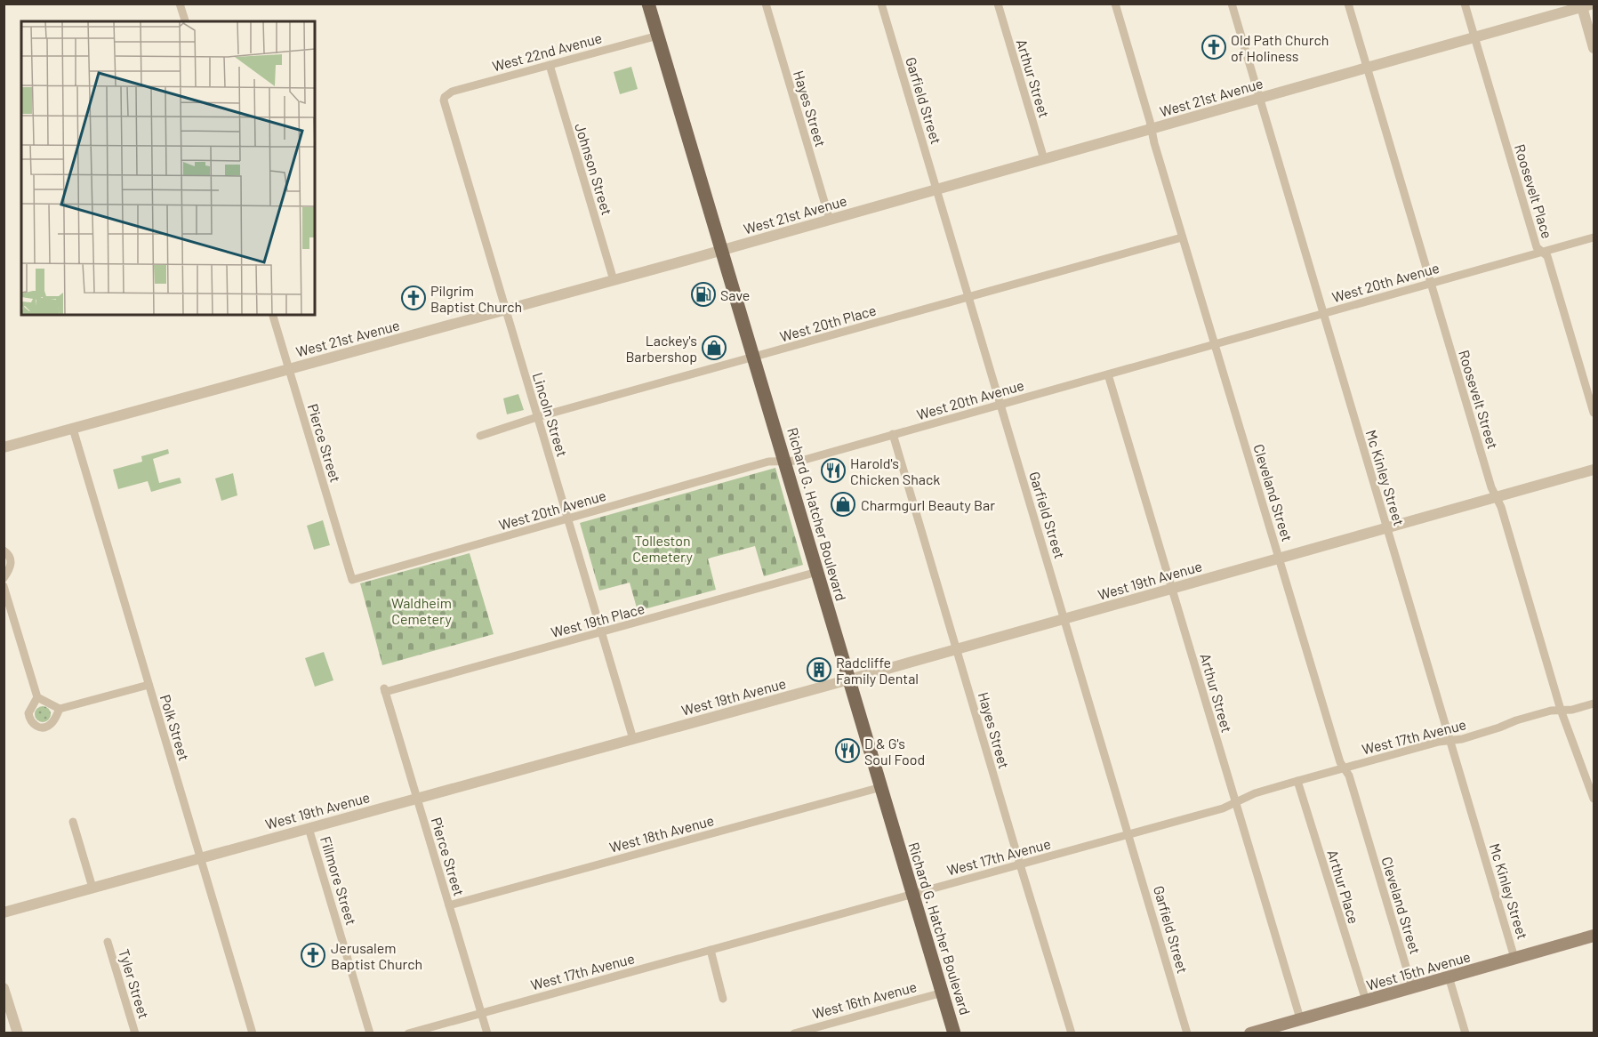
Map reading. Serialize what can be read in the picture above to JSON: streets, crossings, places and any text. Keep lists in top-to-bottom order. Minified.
{"streets":{"main road":["Richard G. Hatcher Boulevard","West 15th Avenue"],"street":["West 22nd Avenue","Arthur Street","West 21st Avenue","Garfield Street","Hayes Street","Johnson Street","Roosevelt Place","West 20th Avenue","West 20th Place","Roosevelt Street","Lincoln Street","Pierce Street","Mc Kinley Street","Cleveland Street","West 19th Avenue","West 19th Place","Polk Street","West 17th Avenue","West 18th Avenue","Fillmore Street","Arthur Place","Tyler Street","West 16th Avenue"]},"crossings":[["West 22nd Avenue","Johnson Street"],["West 22nd Avenue","Lincoln Street"],["West 22nd Avenue","Richard G. Hatcher Boulevard"],["Arthur Street","West 21st Avenue"],["Arthur Street","West 20th Avenue"],["Arthur Street","West 19th Avenue"],["Arthur Street","West 17th Avenue"],["Arthur Street","West 15th Avenue"],["West 21st Avenue","Garfield Street"],["West 21st Avenue","Hayes Street"],["West 21st Avenue","Johnson Street"],["West 21st Avenue","Roosevelt Place"],["West 21st Avenue","Roosevelt Street"],["West 21st Avenue","Lincoln Street"],["West 21st Avenue","Pierce Street"],["West 21st Avenue","Mc Kinley Street"],["West 21st Avenue","Cleveland Street"],["West 21st Avenue","Richard G. Hatcher Boulevard"],["West 21st Avenue","Polk Street"],["Garfield Street","West 20th Avenue"],["Garfield Street","West 20th Place"],["Garfield Street","West 19th Avenue"],["Garfield Street","West 17th Avenue"],["Hayes Street","West 20th Avenue"],["Hayes Street","West 19th Avenue"],["Hayes Street","West 17th Avenue"],["Roosevelt Place","West 20th Avenue"],["West 20th Avenue","Roosevelt Street"],["West 20th Avenue","Lincoln Street"],["West 20th Avenue","Pierce Street"],["West 20th Avenue","Mc Kinley Street"],["West 20th Avenue","Cleveland Street"],["West 20th Avenue","Richard G. Hatcher Boulevard"],["West 20th Place","Lincoln Street"],["West 20th Place","Cleveland Street"],["West 20th Place","Richard G. Hatcher Boulevard"],["Roosevelt Street","West 19th Avenue"],["Roosevelt Street","West 17th Avenue"],["Lincoln Street","West 19th Avenue"],["Lincoln Street","West 19th Place"],["Pierce Street","West 19th Avenue"],["Pierce Street","West 19th Place"],["Pierce Street","West 17th Avenue"],["Pierce Street","West 18th Avenue"],["Mc Kinley Street","West 19th Avenue"],["Mc Kinley Street","West 17th Avenue"],["Mc Kinley Street","West 15th Avenue"],["Cleveland Street","West 19th Avenue"],["Cleveland Street","West 17th Avenue"],["Cleveland Street","West 15th Avenue"],["Richard G. Hatcher Boulevard","West 19th Avenue"],["Richard G. Hatcher Boulevard","West 19th Place"],["Richard G. Hatcher Boulevard","West 17th Avenue"],["Richard G. Hatcher Boulevard","West 18th Avenue"],["Richard G. Hatcher Boulevard","West 16th Avenue"],["West 19th Avenue","Polk Street"],["West 19th Avenue","Fillmore Street"],["West 17th Avenue","Arthur Place"],["Arthur Place","West 15th Avenue"]],"parks":["Tolleston Cemetery","Waldheim Cemetery"],"places":{"church":["Old Path Church of Holiness","Pilgrim Baptist Church","Jerusalem Baptist Church"],"fuel station":["Save"],"shop":["Lackey's Barbershop","Charmgurl Beauty Bar"],"restaurant":["Harold's Chicken Shack","D & G's Soul Food"],"building":["Radcliffe Family Dental"]}}
